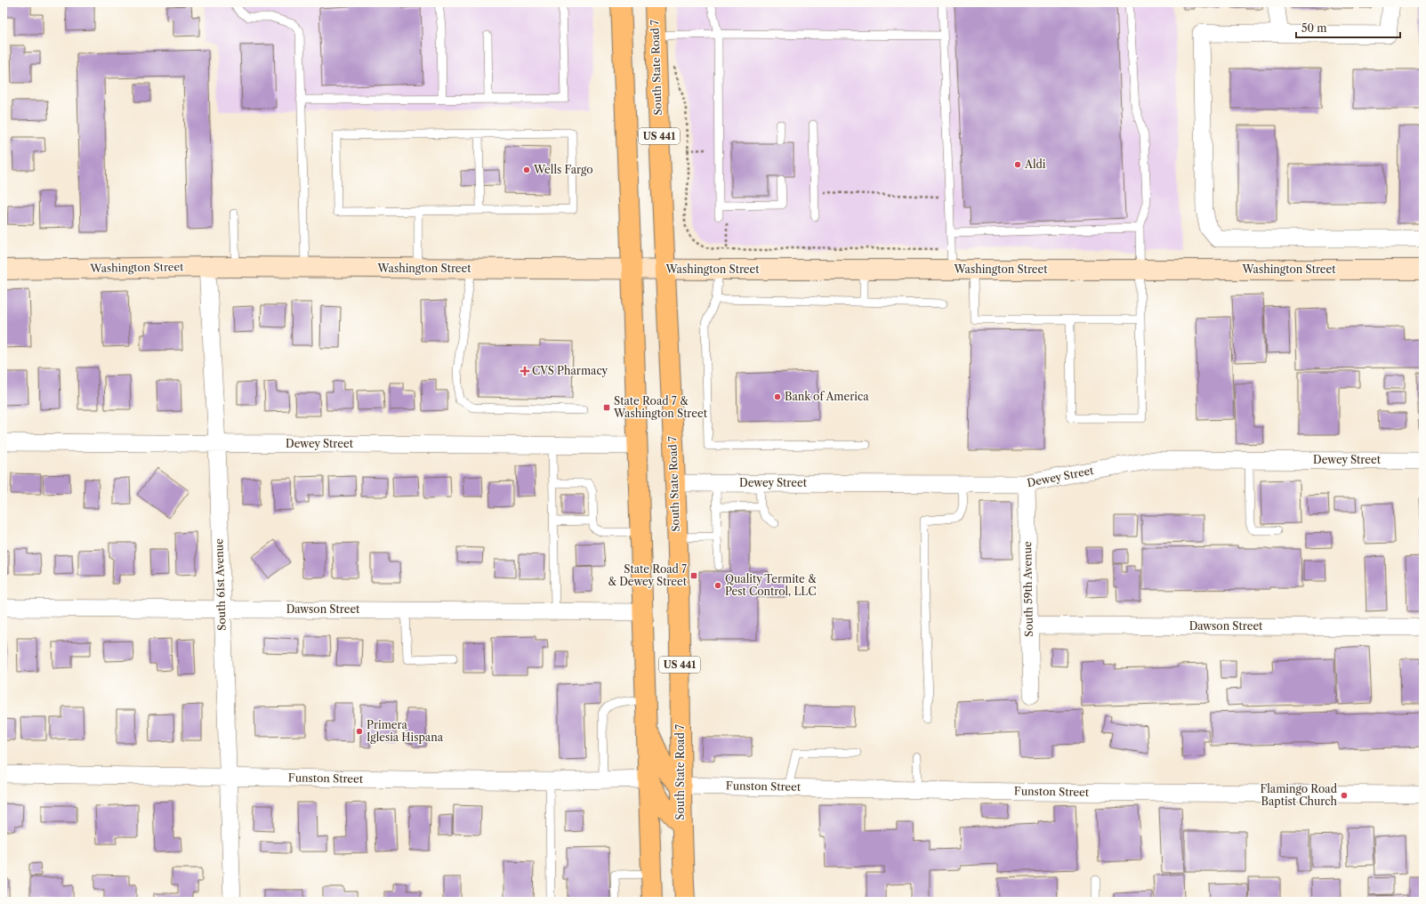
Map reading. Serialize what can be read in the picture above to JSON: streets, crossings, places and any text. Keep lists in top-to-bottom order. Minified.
{"streets":{"main road":["South State Road 7","US 441"],"street":["Washington Street","Dewey Street","South 61st Avenue","South 59th Avenue","Dawson Street","Funston Street"]},"crossings":[["South State Road 7","Washington Street"],["South State Road 7","Dewey Street"],["South State Road 7","Funston Street"],["US 441","Washington Street"],["US 441","Dewey Street"],["US 441","Dawson Street"],["US 441","Funston Street"],["Washington Street","South 61st Avenue"],["Dewey Street","South 61st Avenue"],["Dewey Street","South 59th Avenue"],["South 61st Avenue","Dawson Street"],["South 61st Avenue","Funston Street"],["South 59th Avenue","Dawson Street"]],"places":{"other":["Aldi","Wells Fargo","Bank of America","Quality Termite & Pest Control, LLC","Primera Iglesia Hispana","Flamingo Road Baptist Church"],"health":["CVS Pharmacy"],"transit":["State Road 7 & Washington Street","State Road 7 & Dewey Street"]},"scale_bar":"50 m"}
